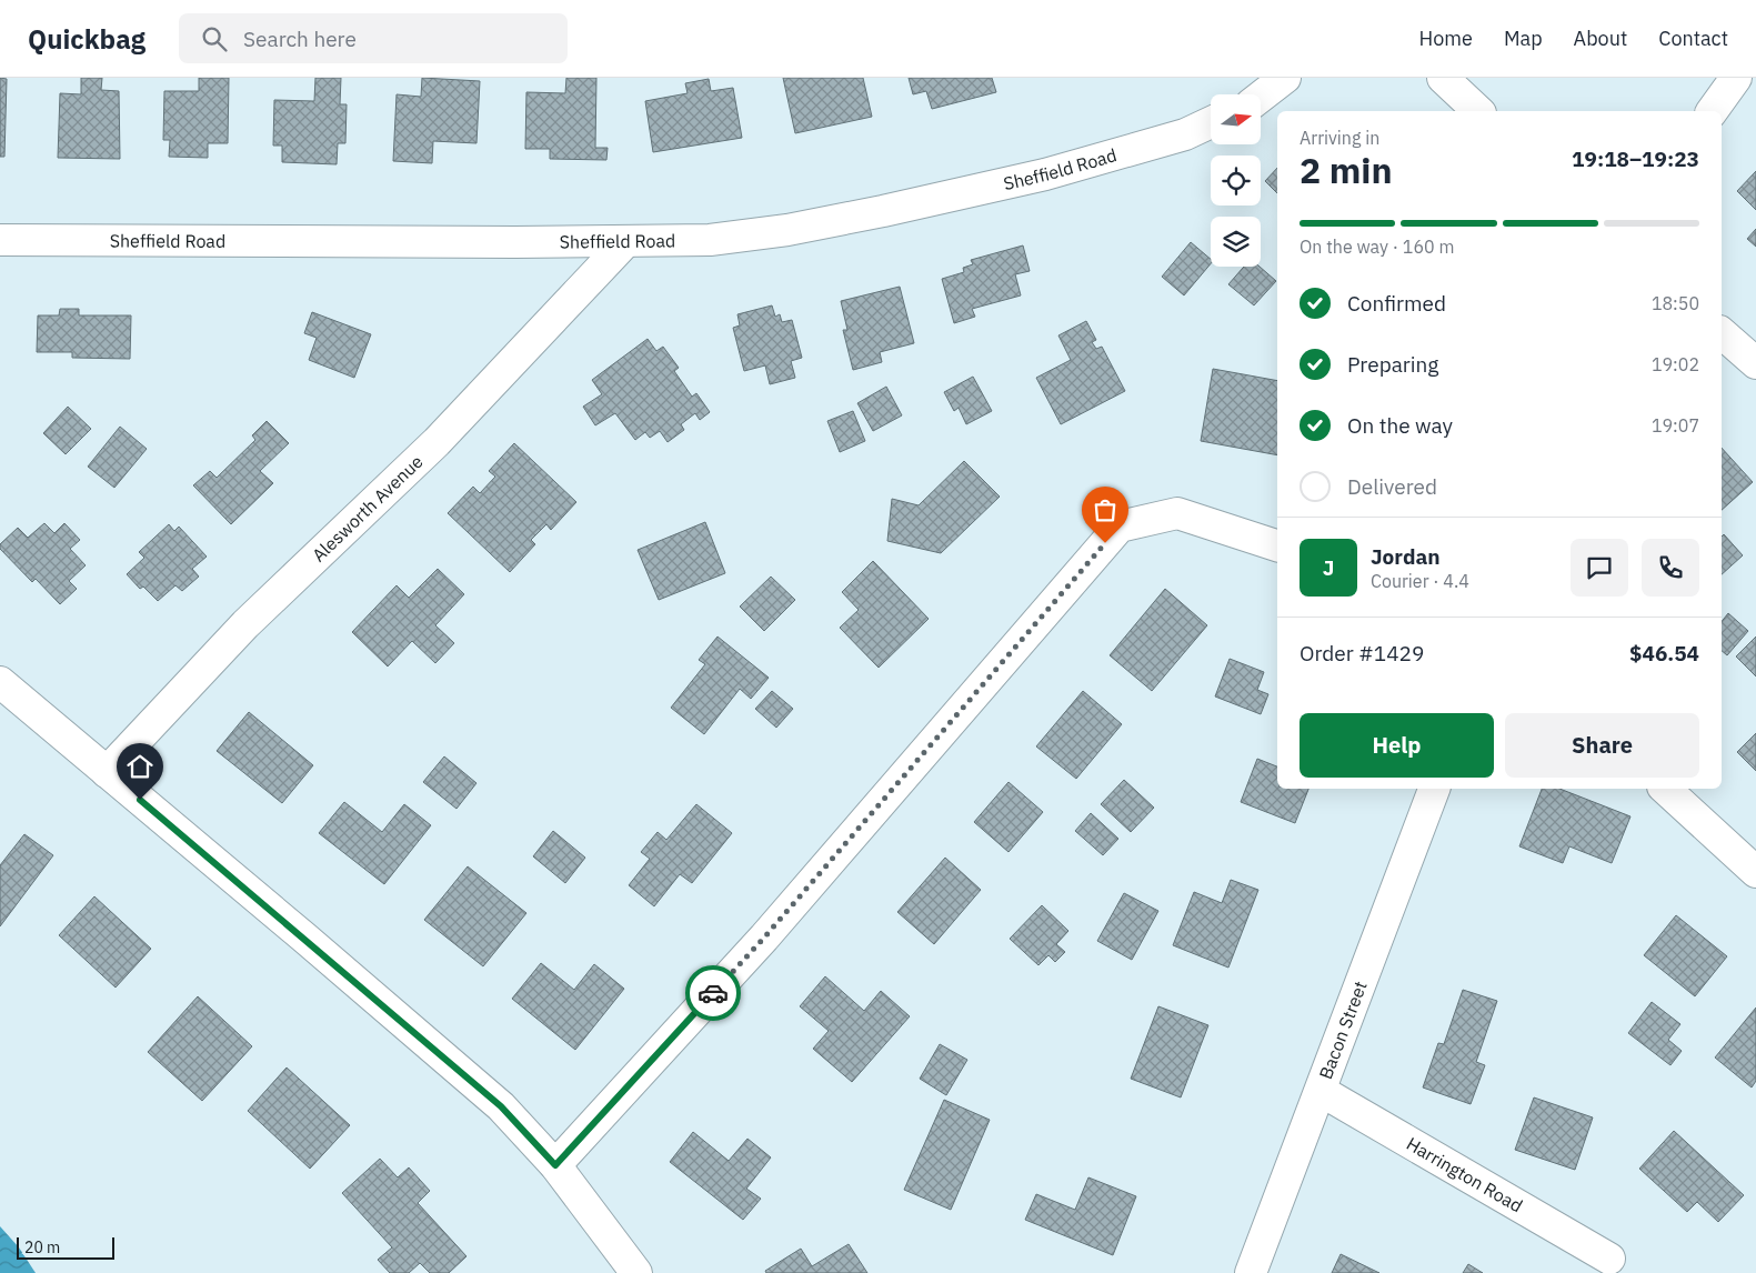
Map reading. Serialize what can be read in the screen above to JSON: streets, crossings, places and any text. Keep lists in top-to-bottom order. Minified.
{"streets":{"street":["Sheffield Road","Alesworth Avenue","Bacon Street","Harrington Road"]},"crossings":[["Sheffield Road","Alesworth Avenue"],["Bacon Street","Harrington Road"]],"scale_bar":"20 m","north":"right","page":{"header":"Quickbag","search":"Search here","nav":["Home","Map","About","Contact"],"heading":["2 min","Arriving in","19:18–19:23"],"panel":["Jordan","Courier · 4.4","Order #1429","$46.54"],"bar":"On the way · 160 m","list":[["Confirmed","18:50"],["Preparing","19:02"],["On the way","19:07"],"Delivered"],"round":"J","buttons":["Help","Share"],"scale":"20 m"}}
